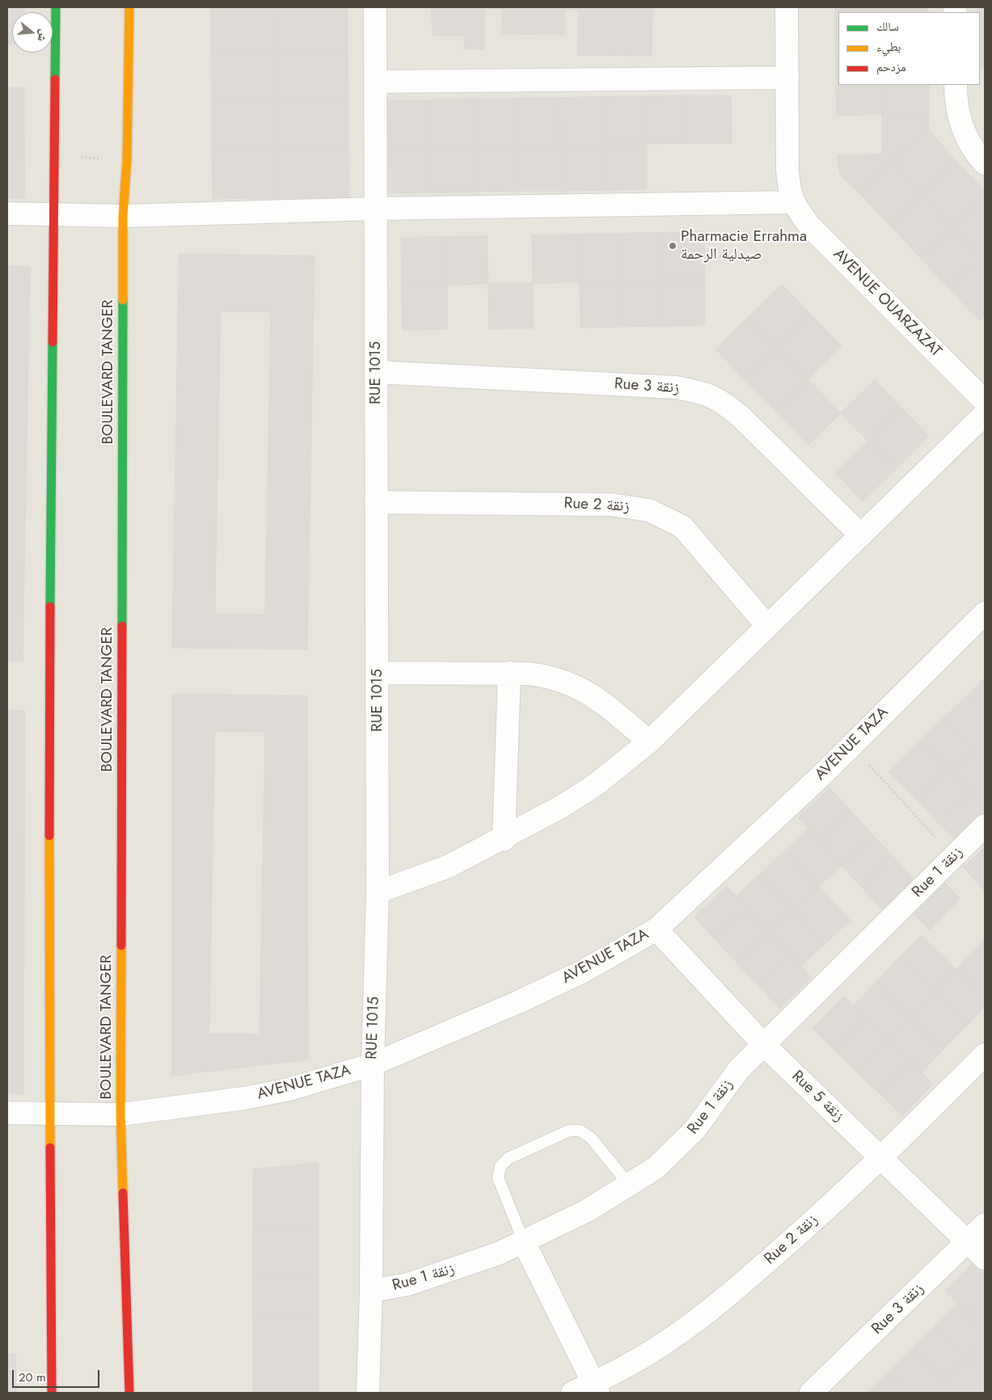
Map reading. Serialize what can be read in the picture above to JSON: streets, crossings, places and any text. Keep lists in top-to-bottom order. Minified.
{"streets":{"street":["AVENUE OUARZAZAT","BOULEVARD TANGER","RUE 1015","Rue 3 زنقة","Rue 2 زنقة","AVENUE TAZA","Rue 1 زنقة","Rue 5 زنقة"]},"crossings":[["BOULEVARD TANGER","AVENUE TAZA"],["RUE 1015","Rue 3 زنقة"],["RUE 1015","Rue 2 زنقة"],["RUE 1015","AVENUE TAZA"],["RUE 1015","Rue 1 زنقة"],["Rue 3 زنقة","Rue 5 زنقة"],["Rue 2 زنقة","Rue 5 زنقة"],["AVENUE TAZA","Rue 5 زنقة"],["Rue 1 زنقة","Rue 5 زنقة"]],"places":["Pharmacie Errahma صيدلية الرحمة"],"legend":["سالك","بطيء","مزدحم"],"scale_bar":"20 m","north":"right"}
